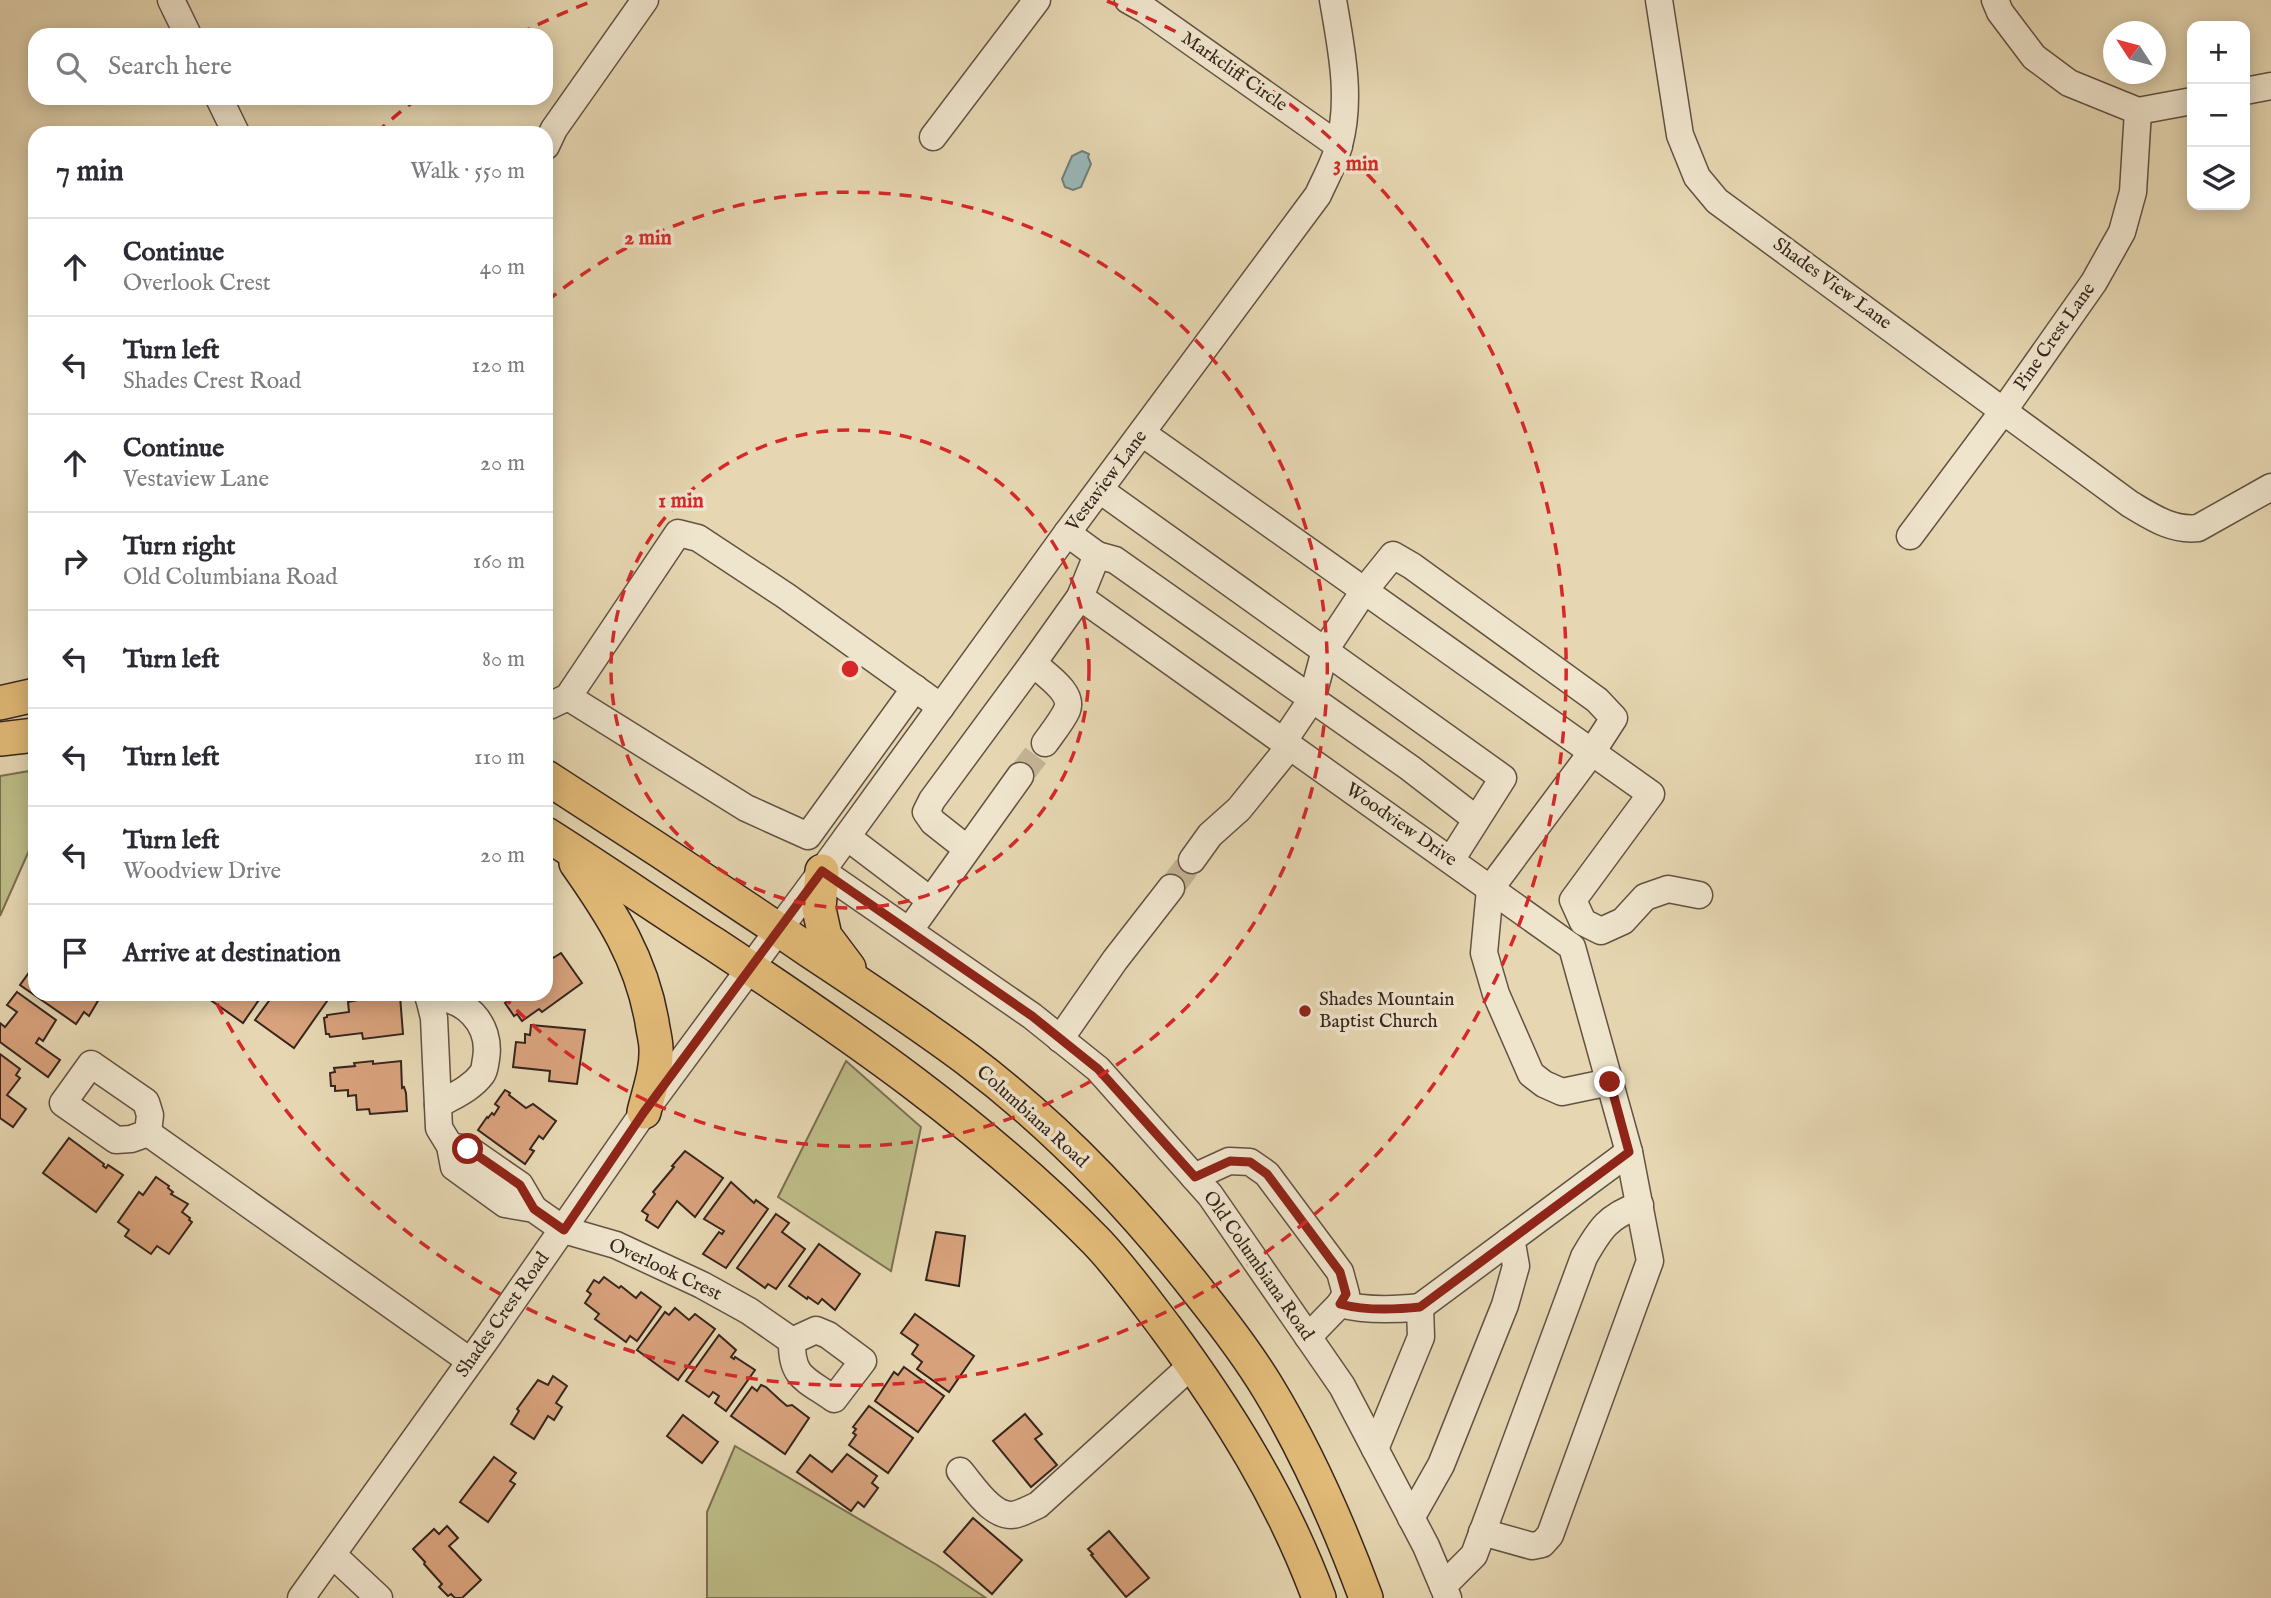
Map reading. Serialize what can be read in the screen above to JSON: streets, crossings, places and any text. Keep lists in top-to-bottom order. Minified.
{"streets":{"main road":["Columbiana Road"],"street":["Markcliff Circle","Shades View Lane","Pine Crest Lane","Vestaview Lane","Woodview Drive","Old Columbiana Road","Overlook Crest","Shades Crest Road"]},"crossings":[["Markcliff Circle","Vestaview Lane"],["Shades View Lane","Pine Crest Lane"],["Vestaview Lane","Columbiana Road"],["Vestaview Lane","Old Columbiana Road"],["Vestaview Lane","Shades Crest Road"],["Columbiana Road","Shades Crest Road"],["Overlook Crest","Shades Crest Road"]],"places":["Shades Mountain Baptist Church"],"north":"top left","page":{"map_buttons":["+","−"],"search":"Search here","heading":["7 min","Walk · 550 m"],"list":[["Continue","Overlook Crest","40 m"],["Turn left","Shades Crest Road","120 m"],["Continue","Vestaview Lane","20 m"],["Turn right","Old Columbiana Road","160 m"],["Turn left","80 m"],["Turn left","110 m"],["Turn left","Woodview Drive","20 m"],"Arrive at destination"]},"rings":["3 min","2 min","1 min"]}
